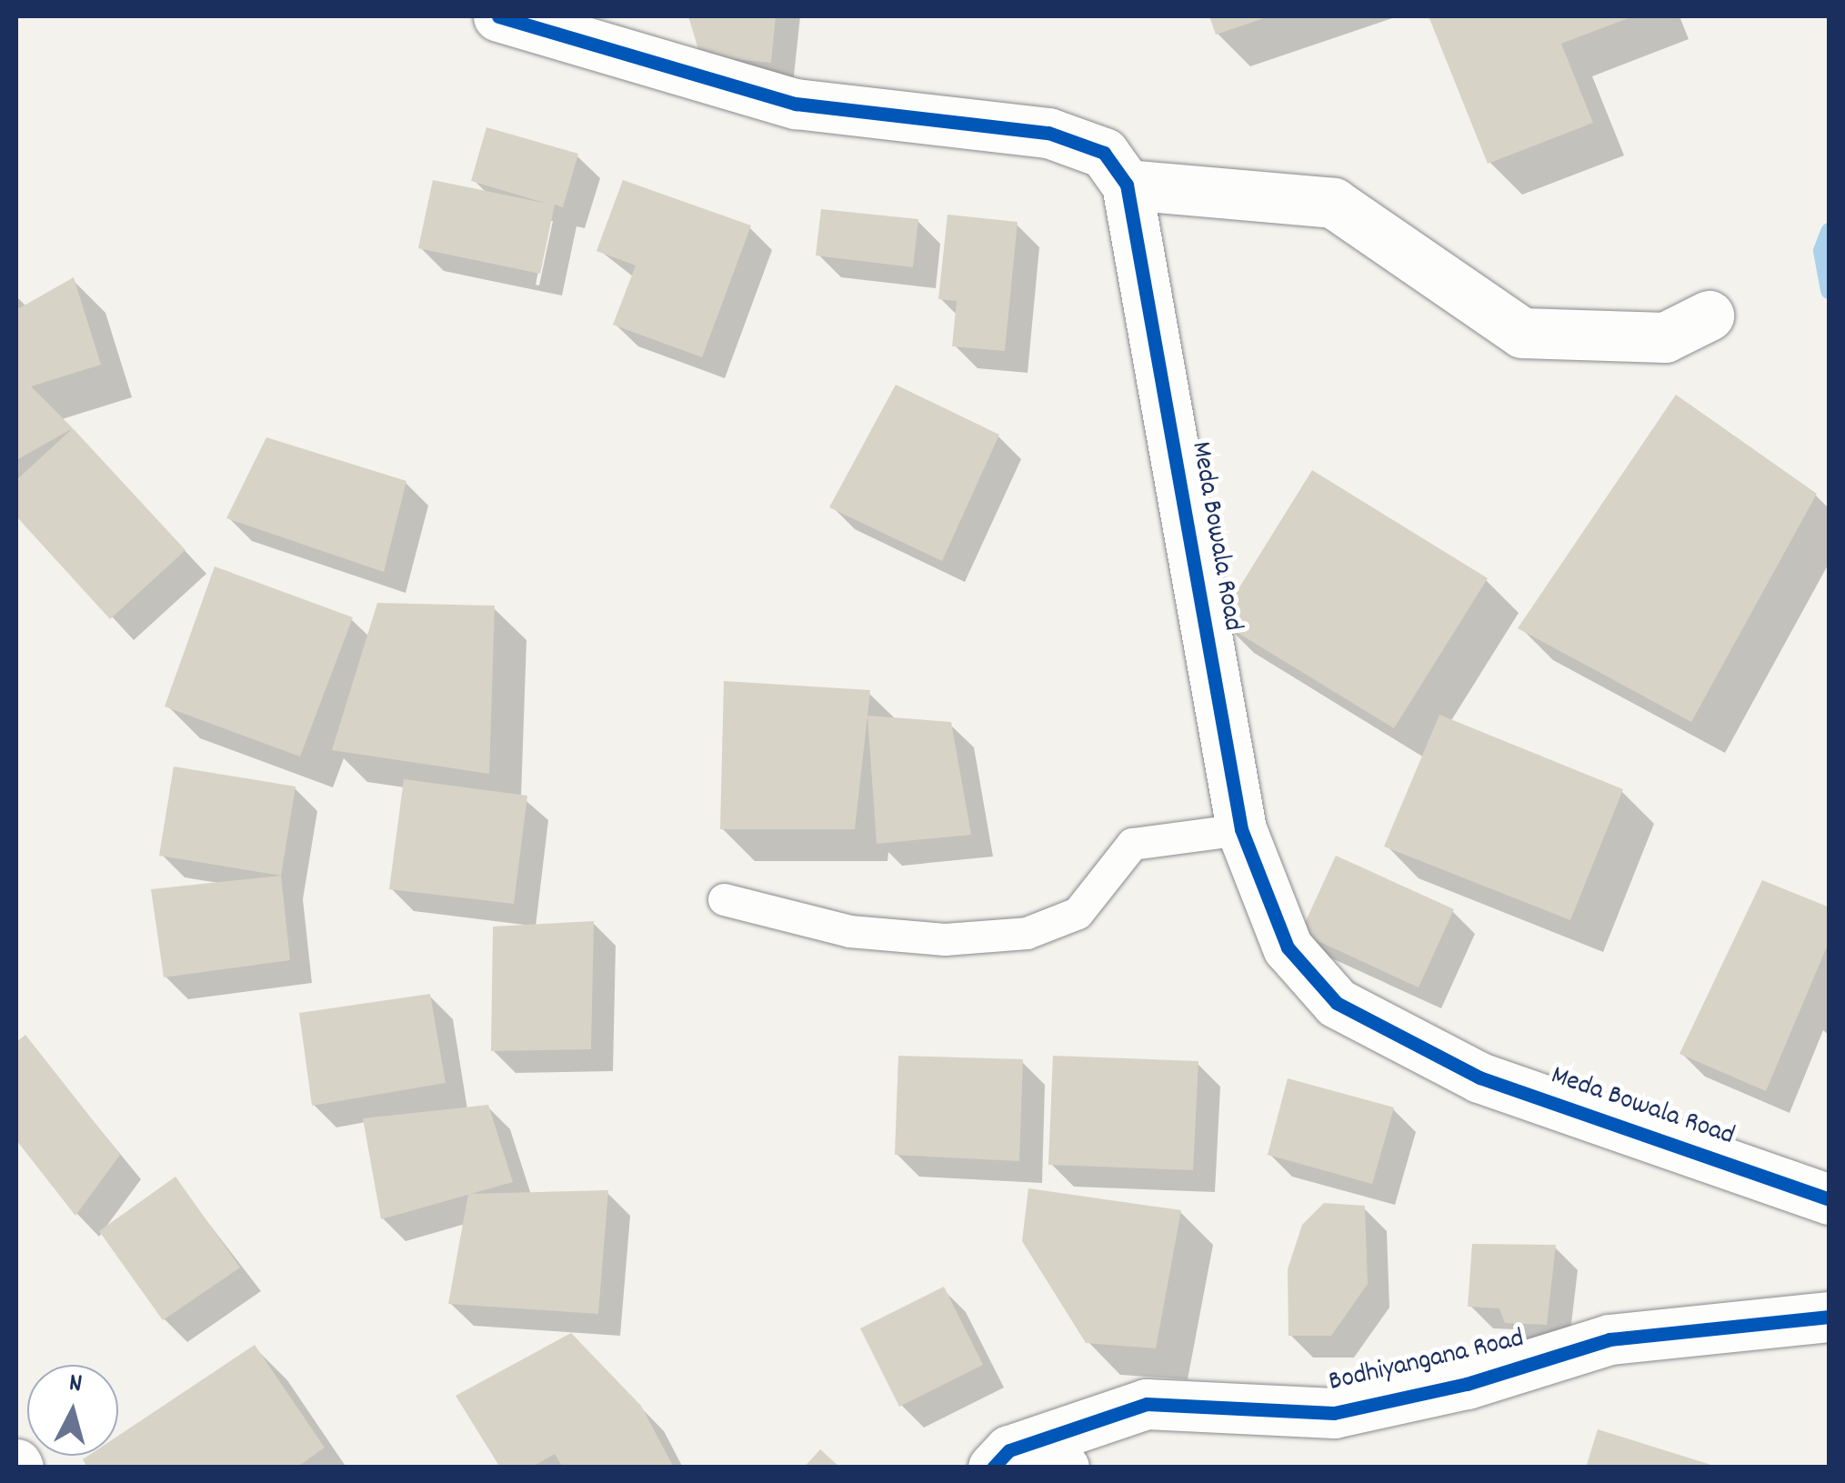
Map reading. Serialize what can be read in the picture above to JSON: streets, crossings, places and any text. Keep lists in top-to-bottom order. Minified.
{"streets":{"street":["Meda Bowala Road","Bodhiyangana Road"]},"north":"top"}
